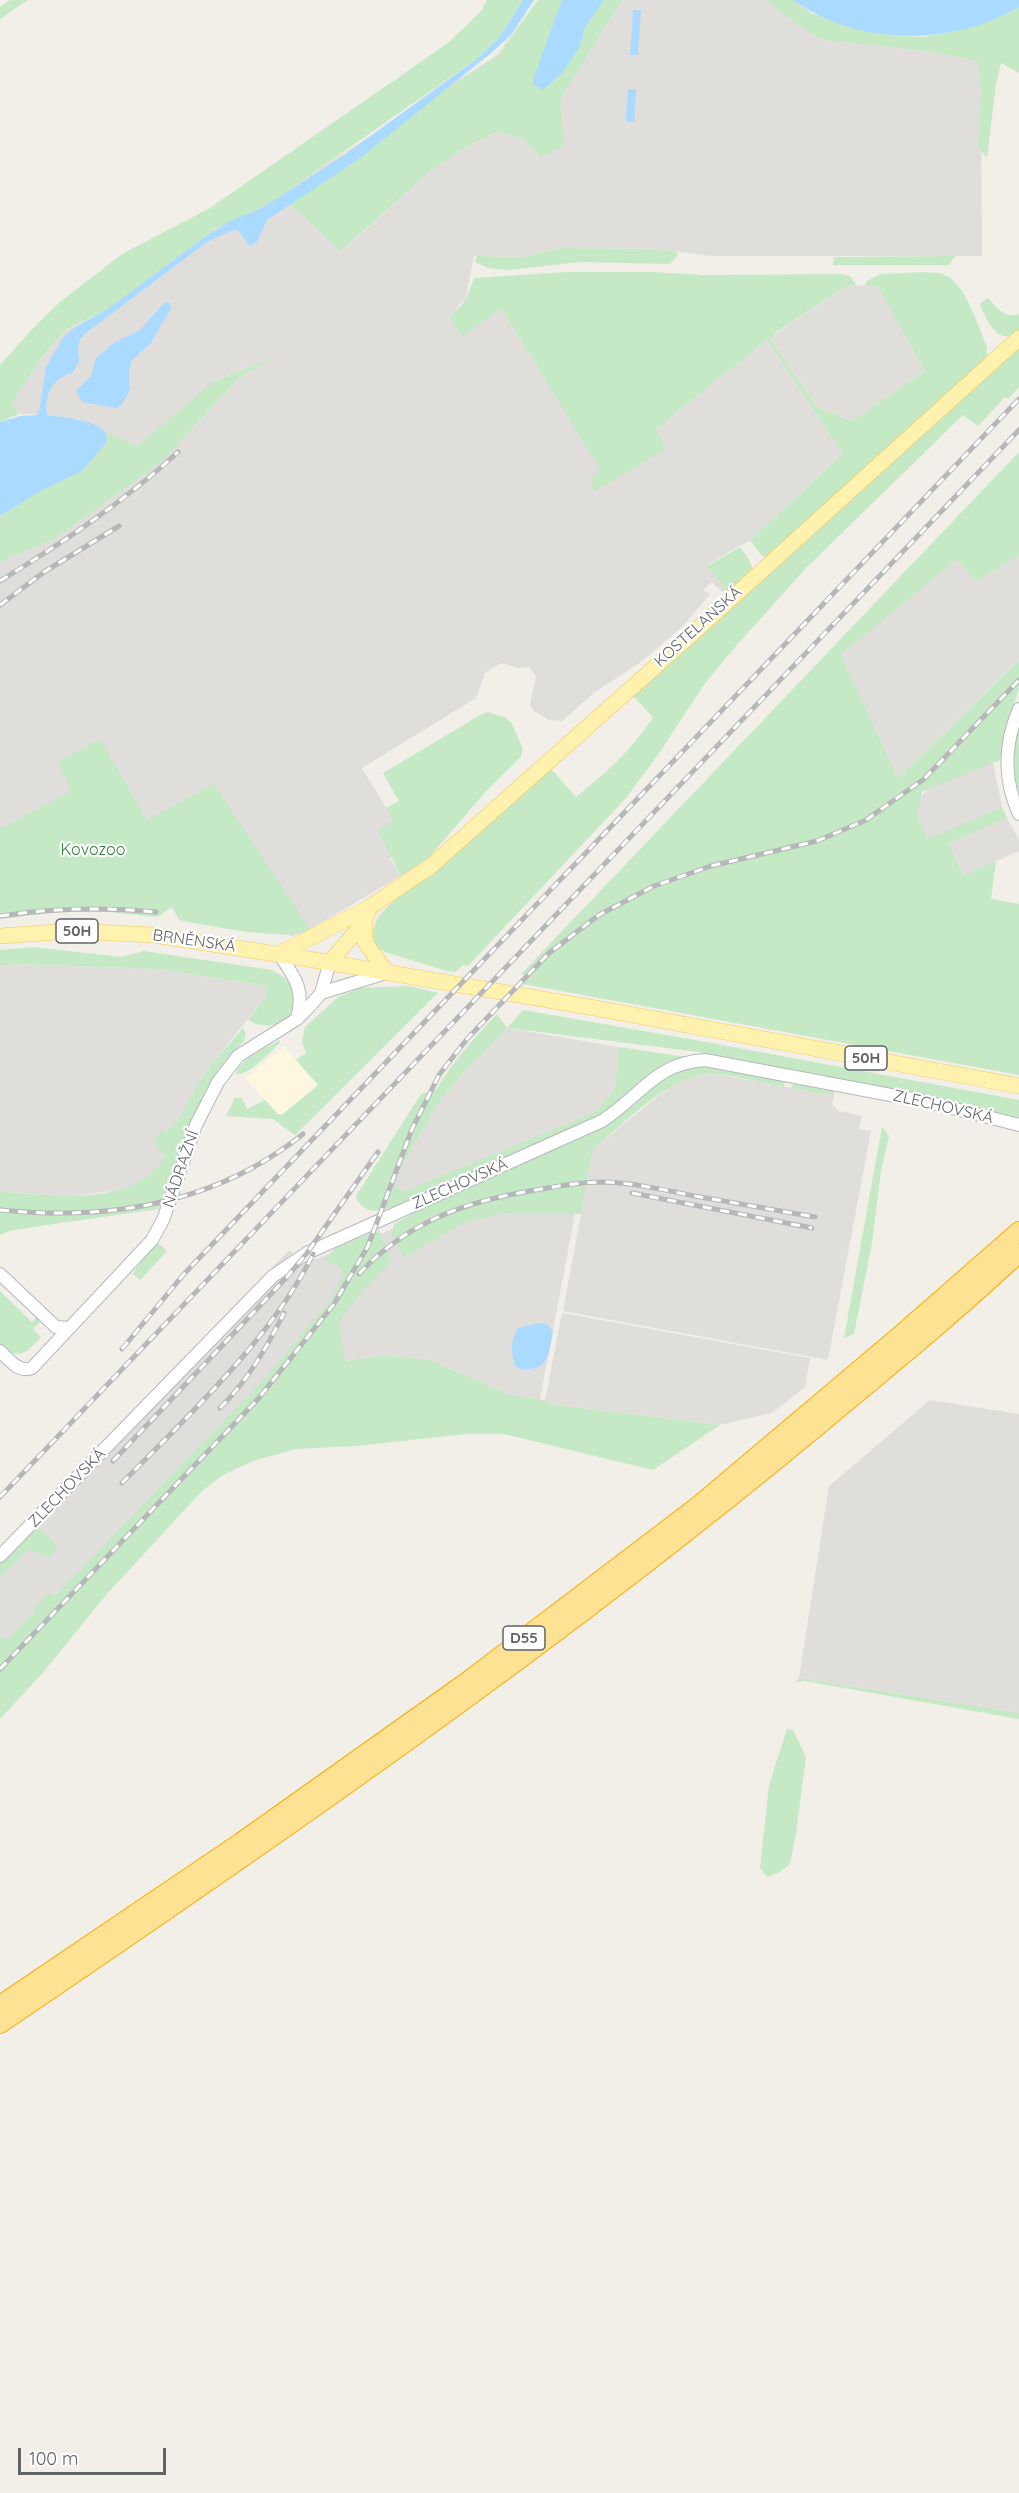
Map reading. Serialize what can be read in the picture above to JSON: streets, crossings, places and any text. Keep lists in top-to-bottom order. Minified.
{"streets":{"highway":["D55"],"main road":["KOSTELANSKÁ","50H","BRNĚNSKÁ"],"street":["ZLECHOVSKÁ","NÁDRAŽNÍ"]},"crossings":[["KOSTELANSKÁ","BRNĚNSKÁ"],["KOSTELANSKÁ","NÁDRAŽNÍ"],["50H","BRNĚNSKÁ"],["BRNĚNSKÁ","NÁDRAŽNÍ"]],"parks":["Kovozoo"],"scale_bar":"100 m"}
